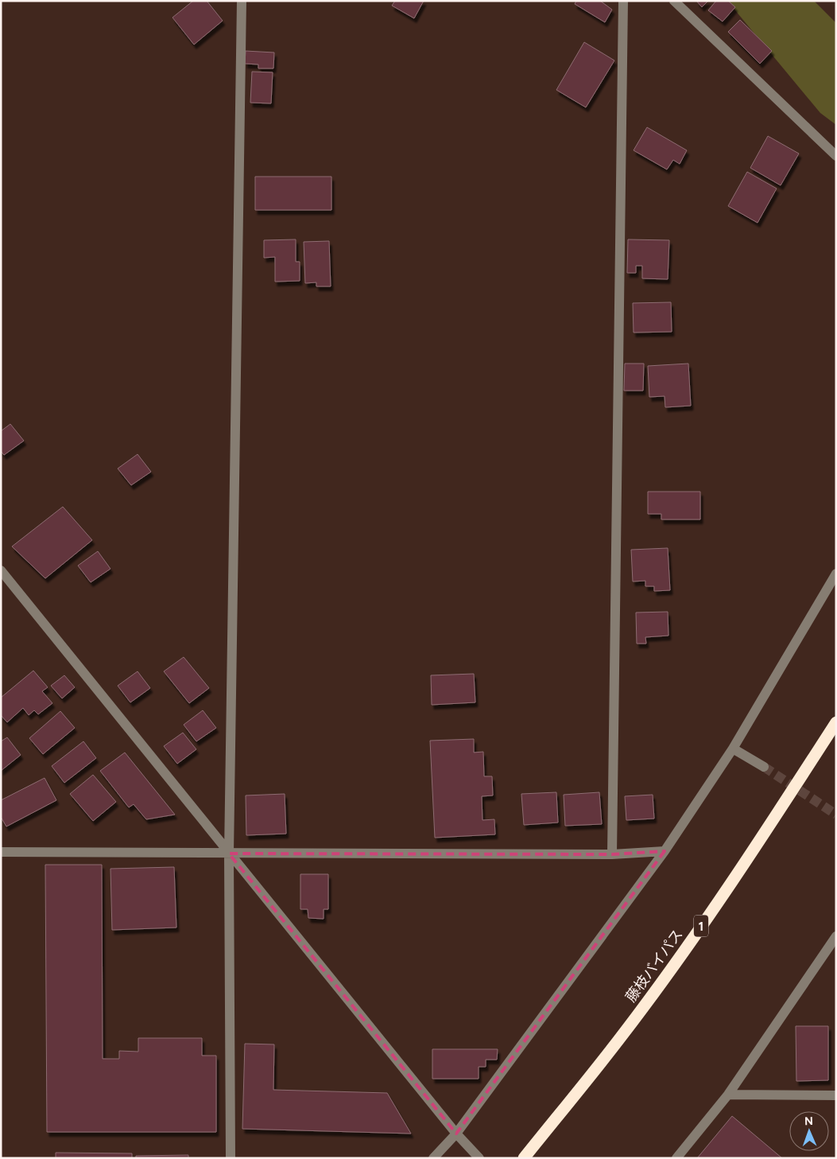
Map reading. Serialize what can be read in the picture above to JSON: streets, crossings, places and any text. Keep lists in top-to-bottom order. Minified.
{"streets":{"highway":["1","藤枝バイパス"]},"north":"top"}
